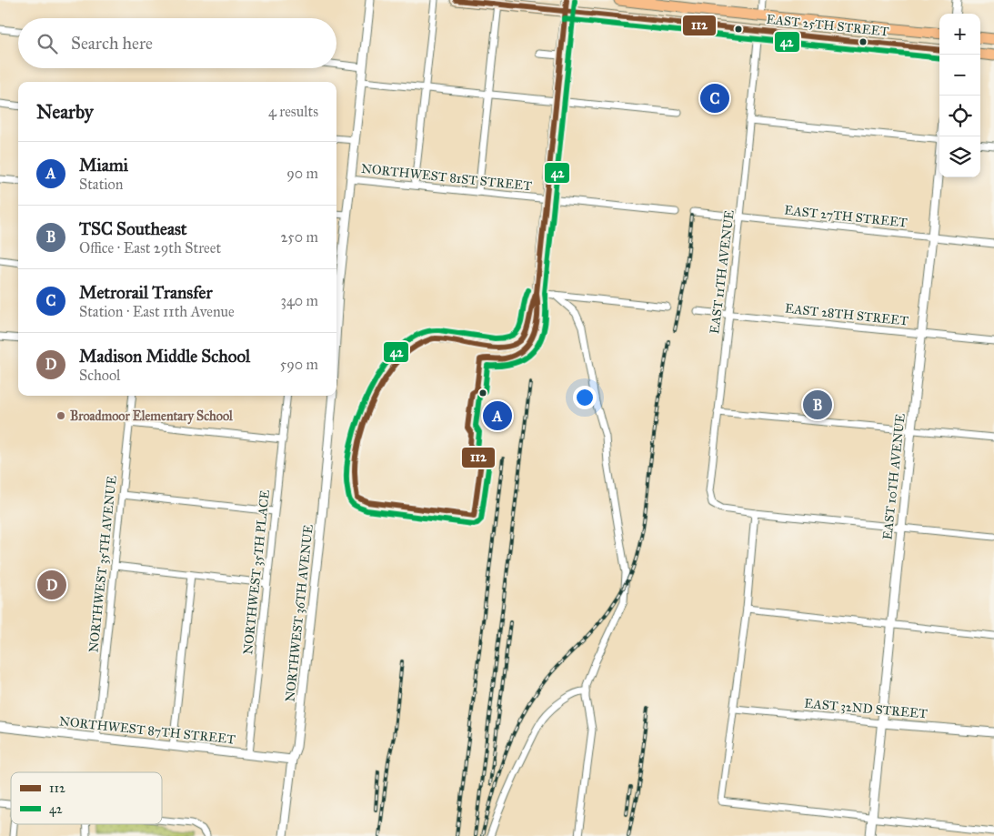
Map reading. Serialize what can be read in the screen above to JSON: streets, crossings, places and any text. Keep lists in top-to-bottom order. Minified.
{"streets":{"main road":["EAST 25TH STREET"],"street":["NORTHWEST 81ST STREET","EAST 27TH STREET","EAST 11TH AVENUE","EAST 28TH STREET","EAST 10TH AVENUE","NORTHWEST 35TH AVENUE","NORTHWEST 35TH PLACE","NORTHWEST 36TH AVENUE","EAST 32ND STREET","NORTHWEST 87TH STREET"]},"crossings":[["EAST 25TH STREET","EAST 11TH AVENUE"],["EAST 27TH STREET","EAST 11TH AVENUE"],["EAST 27TH STREET","EAST 10TH AVENUE"],["EAST 11TH AVENUE","EAST 28TH STREET"],["EAST 28TH STREET","EAST 10TH AVENUE"],["EAST 10TH AVENUE","EAST 32ND STREET"],["NORTHWEST 35TH AVENUE","NORTHWEST 87TH STREET"],["NORTHWEST 35TH PLACE","NORTHWEST 87TH STREET"],["NORTHWEST 36TH AVENUE","NORTHWEST 87TH STREET"]],"places":["Broadmoor Elementary School"],"lines":["transit line 112","transit line 42"],"legend":["112","42"],"page":{"map_buttons":["+","−"],"search":"Search here","pins":["C","B","A","D"],"heading":["Nearby","4 results"],"list":[{"mark":"A","name":"Miami","note":"Station","value":"90 m"},{"mark":"B","name":"TSC Southeast","note":"Office · East 29th Street","value":"250 m"},{"mark":"C","name":"Metrorail Transfer","note":"Station · East 11th Avenue","value":"340 m"},{"mark":"D","name":"Madison Middle School","note":"School","value":"590 m"}]}}
